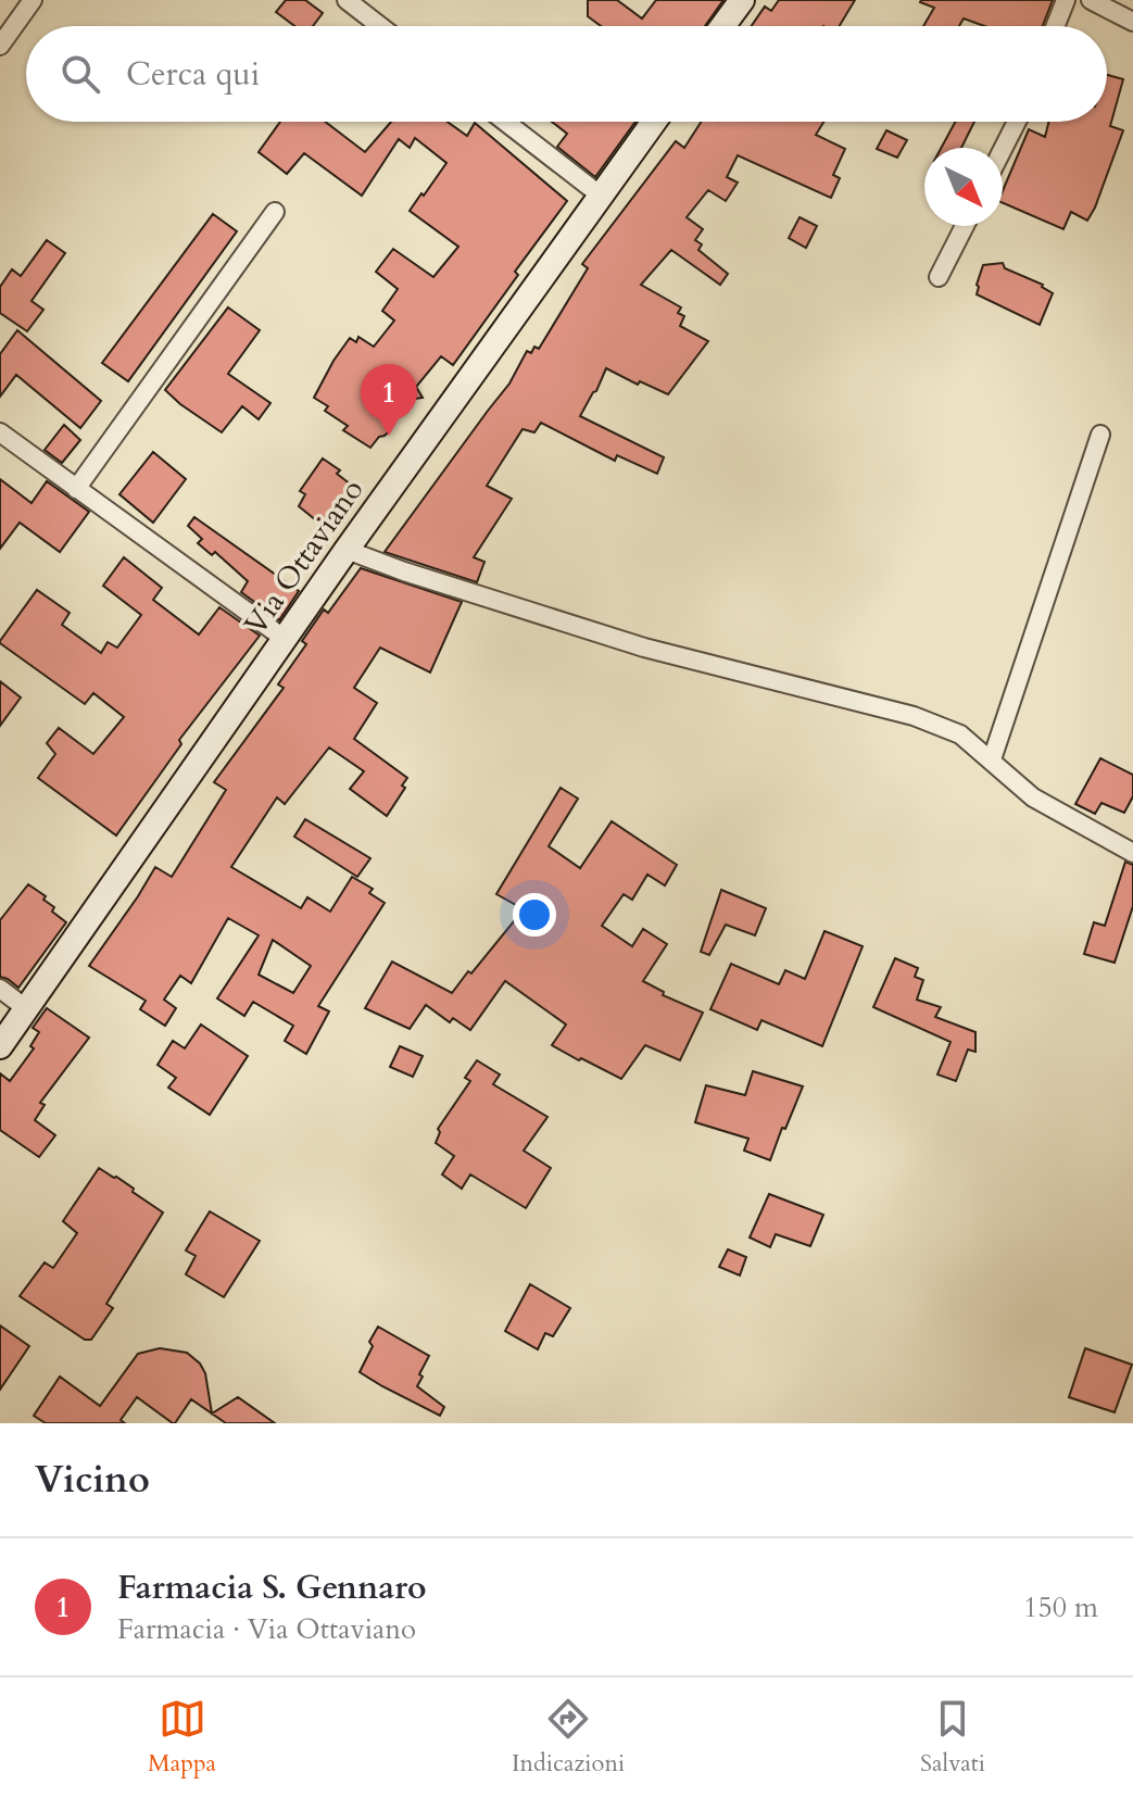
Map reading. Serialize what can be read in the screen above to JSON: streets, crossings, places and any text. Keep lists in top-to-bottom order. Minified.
{"streets":{"main road":["Via Ottaviano"]},"north":"bottom right","page":{"search":"Cerca qui","pins":"1","heading":"Vicino","list":[{"mark":"1","name":"Farmacia S. Gennaro","note":"Farmacia · Via Ottaviano","value":"150 m"}],"nav":["Mappa","Indicazioni","Salvati"]}}
